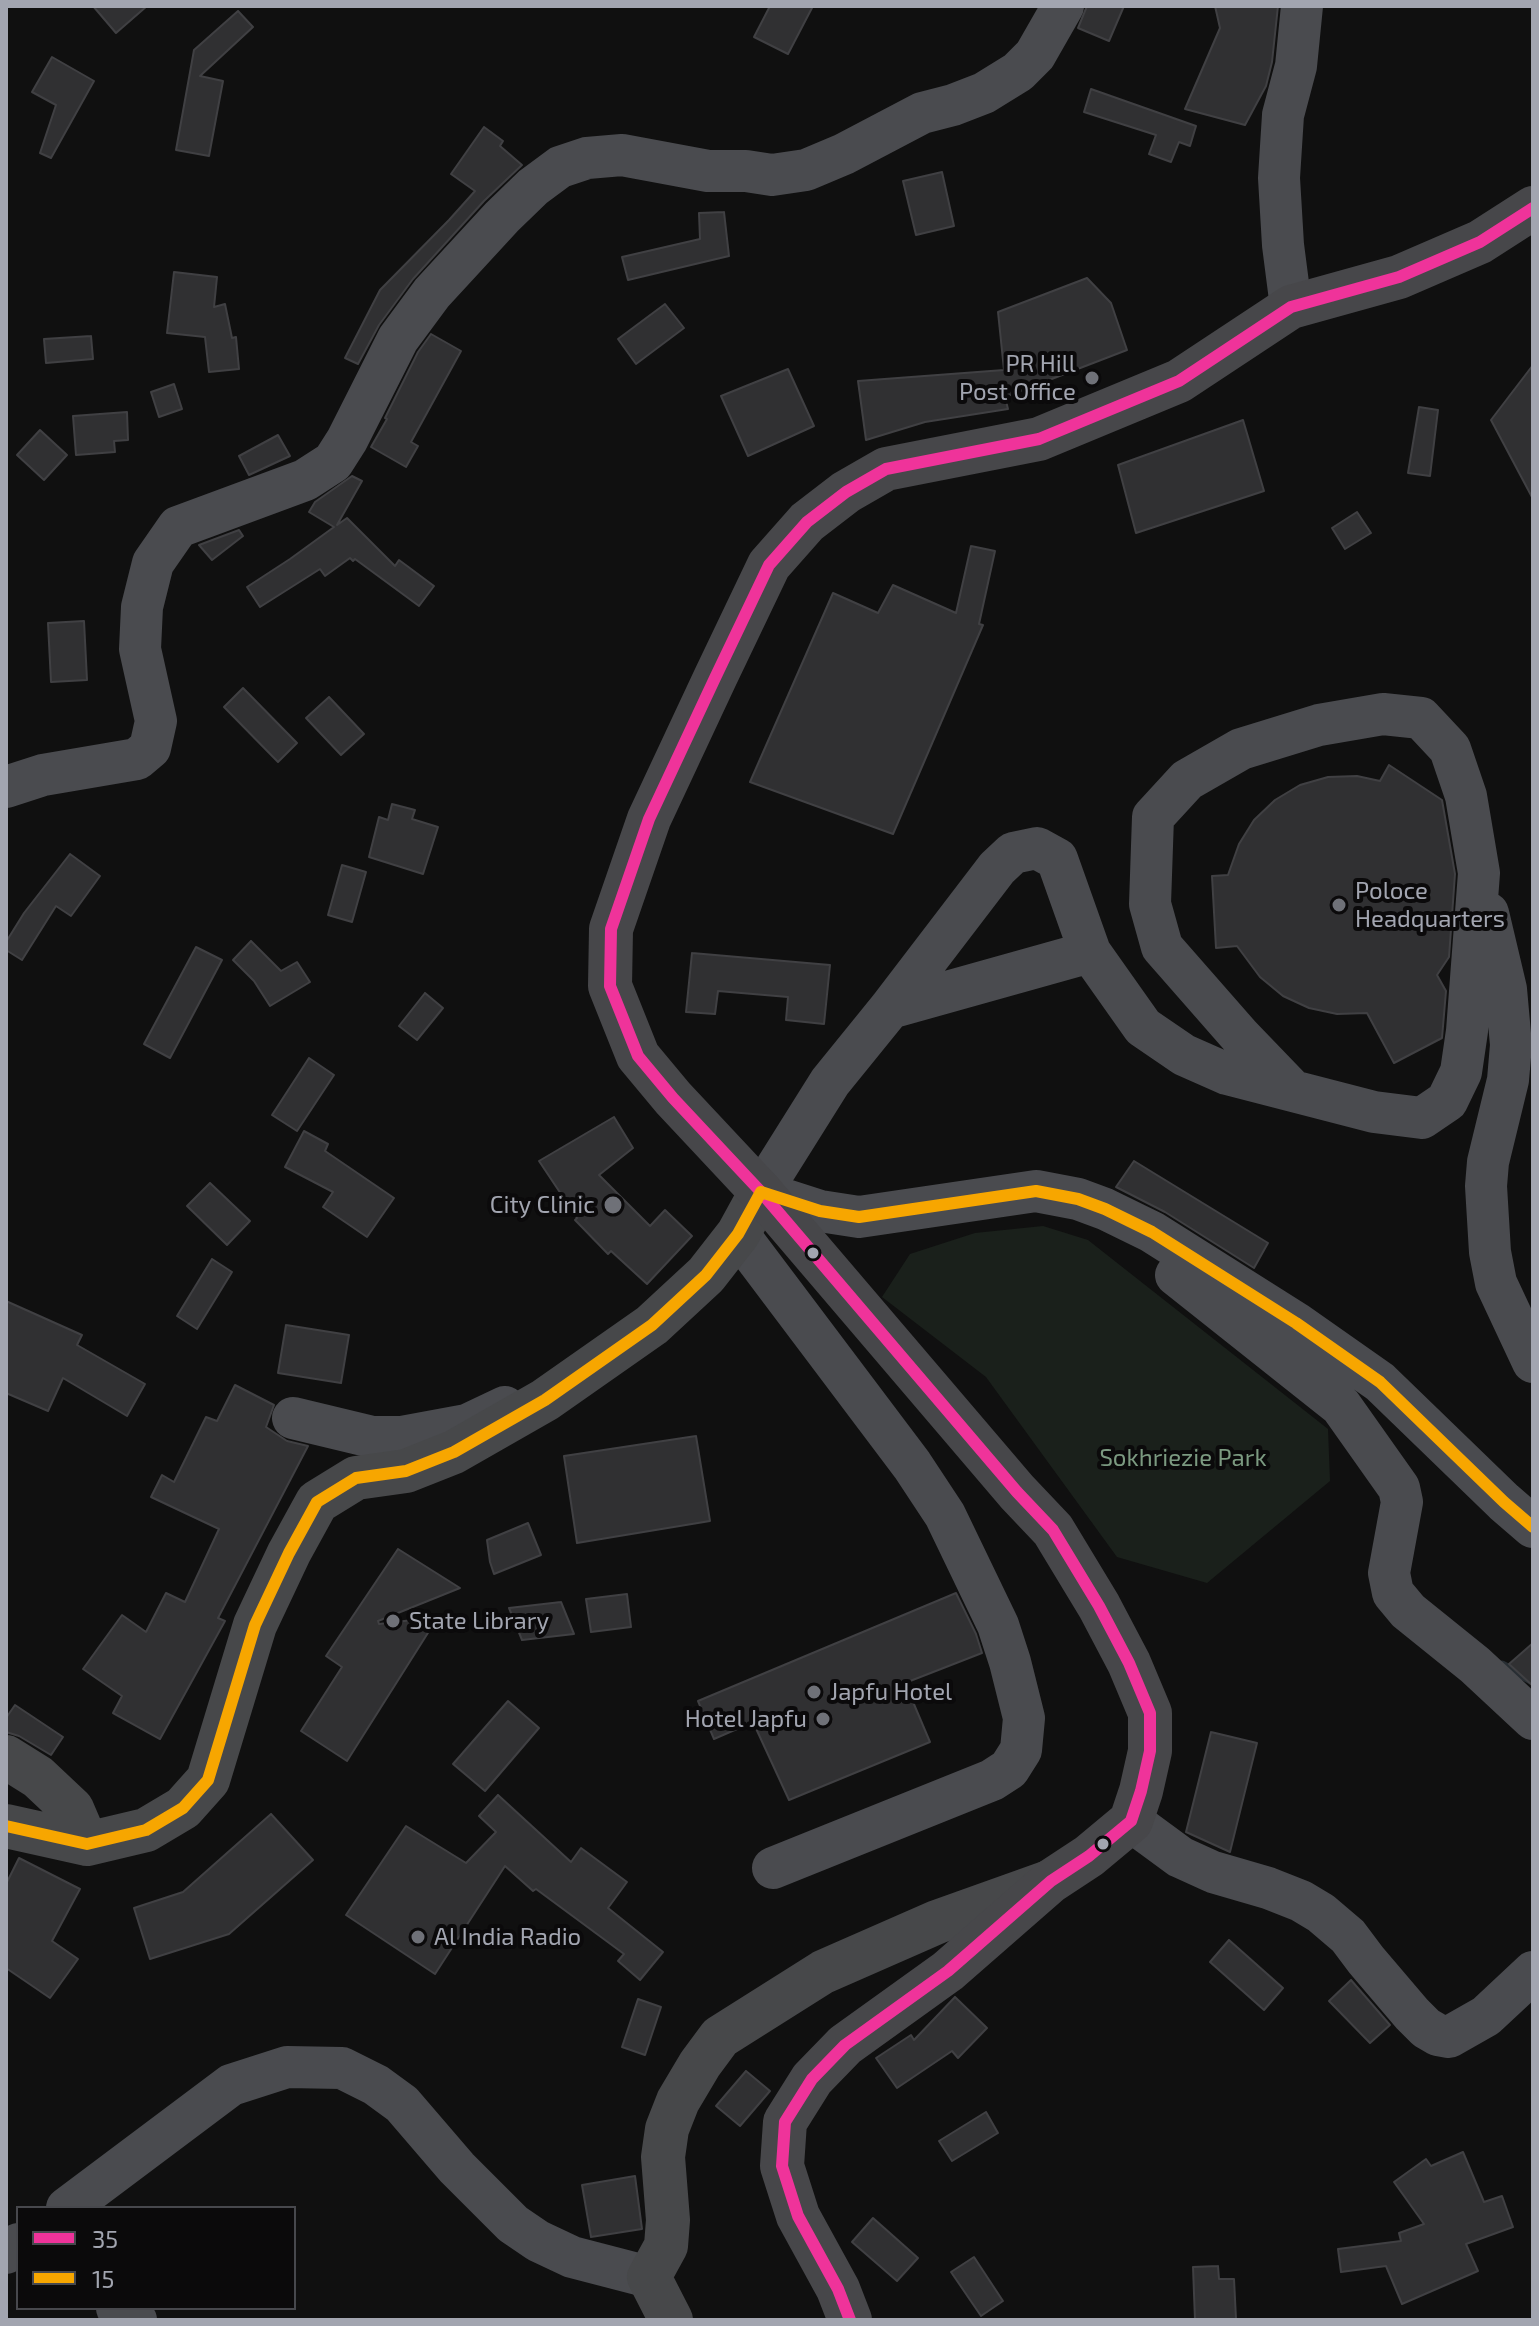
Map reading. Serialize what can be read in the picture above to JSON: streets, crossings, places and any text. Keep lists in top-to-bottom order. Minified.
{"parks":["Sokhriezie Park"],"places":["PR Hill Post Office","Poloce Headquarters","City Clinic","State Library","Japfu Hotel","Hotel Japfu","Al India Radio"],"lines":["transit line 35","transit line 15"],"legend":["35","15"]}
